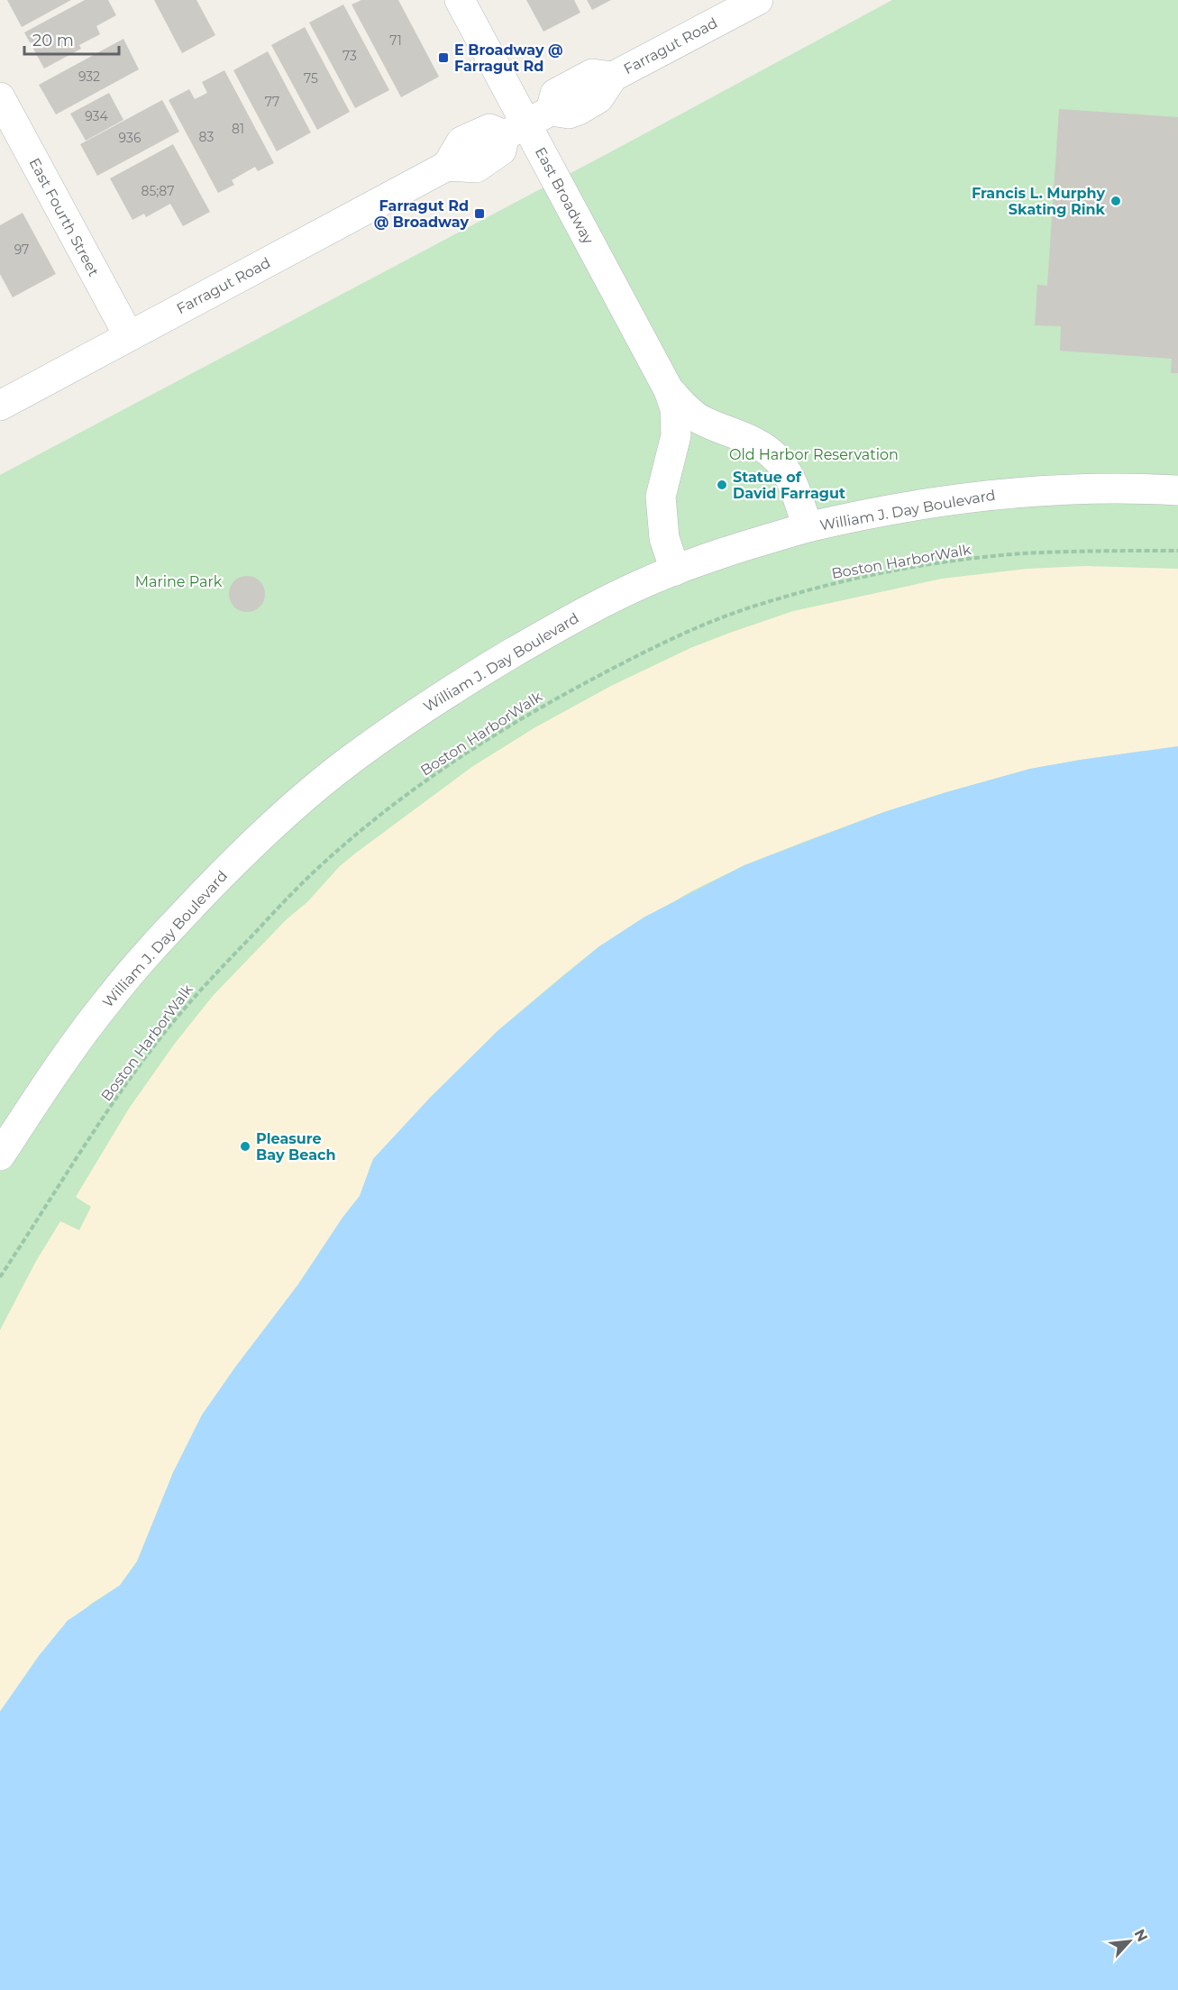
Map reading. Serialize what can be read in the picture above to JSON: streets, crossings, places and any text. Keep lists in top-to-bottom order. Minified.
{"streets":{"main road":["Farragut Road","East Broadway","East Fourth Street","William J. Day Boulevard"],"path":["Boston HarborWalk"]},"crossings":[["Farragut Road","East Broadway"],["Farragut Road","East Fourth Street"],["East Broadway","William J. Day Boulevard"]],"parks":["Old Harbor Reservation","Marine Park"],"places":{"transit":["E Broadway @ Farragut Rd","Farragut Rd @ Broadway"],"other":["Francis L. Murphy Skating Rink","Statue of David Farragut","Pleasure Bay Beach"]},"house_numbers":["71","73","932","75","77","934","81","83","936","85;87","97"],"scale_bar":"20 m","north":"top right"}
